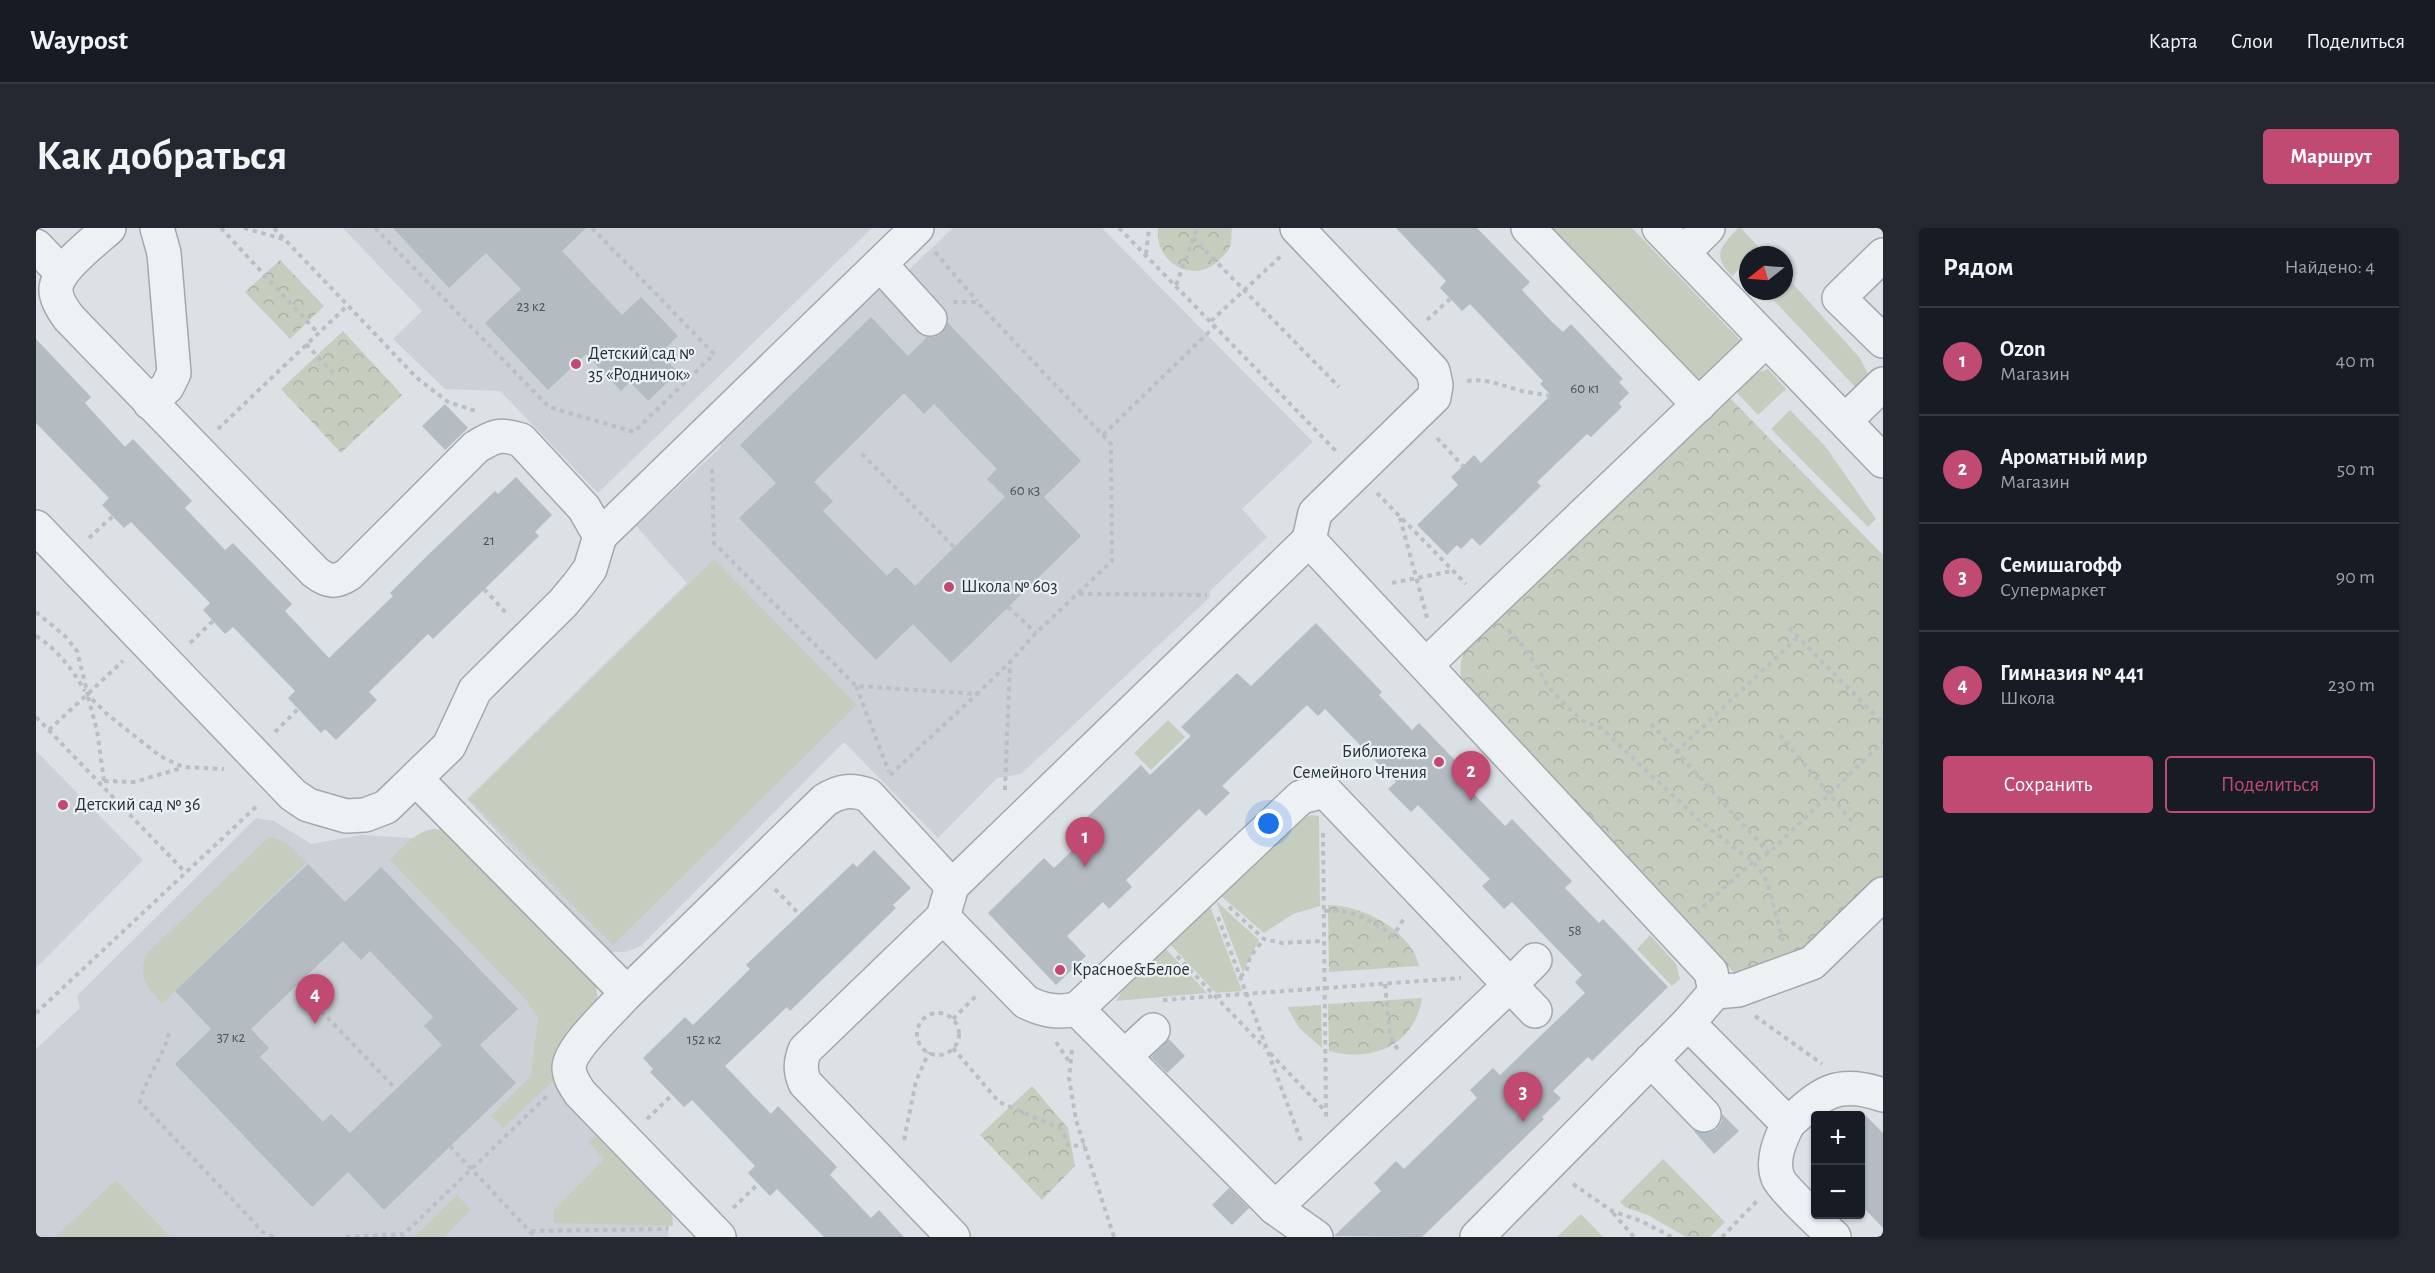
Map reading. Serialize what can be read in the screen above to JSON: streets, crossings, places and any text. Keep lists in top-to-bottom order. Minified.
{"places":["Детский сад № 35 «Родничок»","Школа № 603","Библиотека Семейного Чтения","Детский сад № 36","Красное&Белое"],"house_numbers":["23 к2","60 к1","60 к3","21","58","37 к2","152 к2"],"north":"left","page":{"header":"Waypost","nav":["Карта","Слои","Поделиться"],"buttons":["Маршрут",["Сохранить","Поделиться"]],"title":"Как добраться","heading":["Рядом","Найдено: 4"],"list":[{"mark":"1","name":"Ozon","note":"Магазин","value":"40 m"},{"mark":"2","name":"Ароматный мир","note":"Магазин","value":"50 m"},{"mark":"3","name":"Семишагофф","note":"Супермаркет","value":"90 m"},{"mark":"4","name":"Гимназия № 441","note":"Школа","value":"230 m"}],"pins":["2","1","4","3"],"map_buttons":["+","−"]}}
